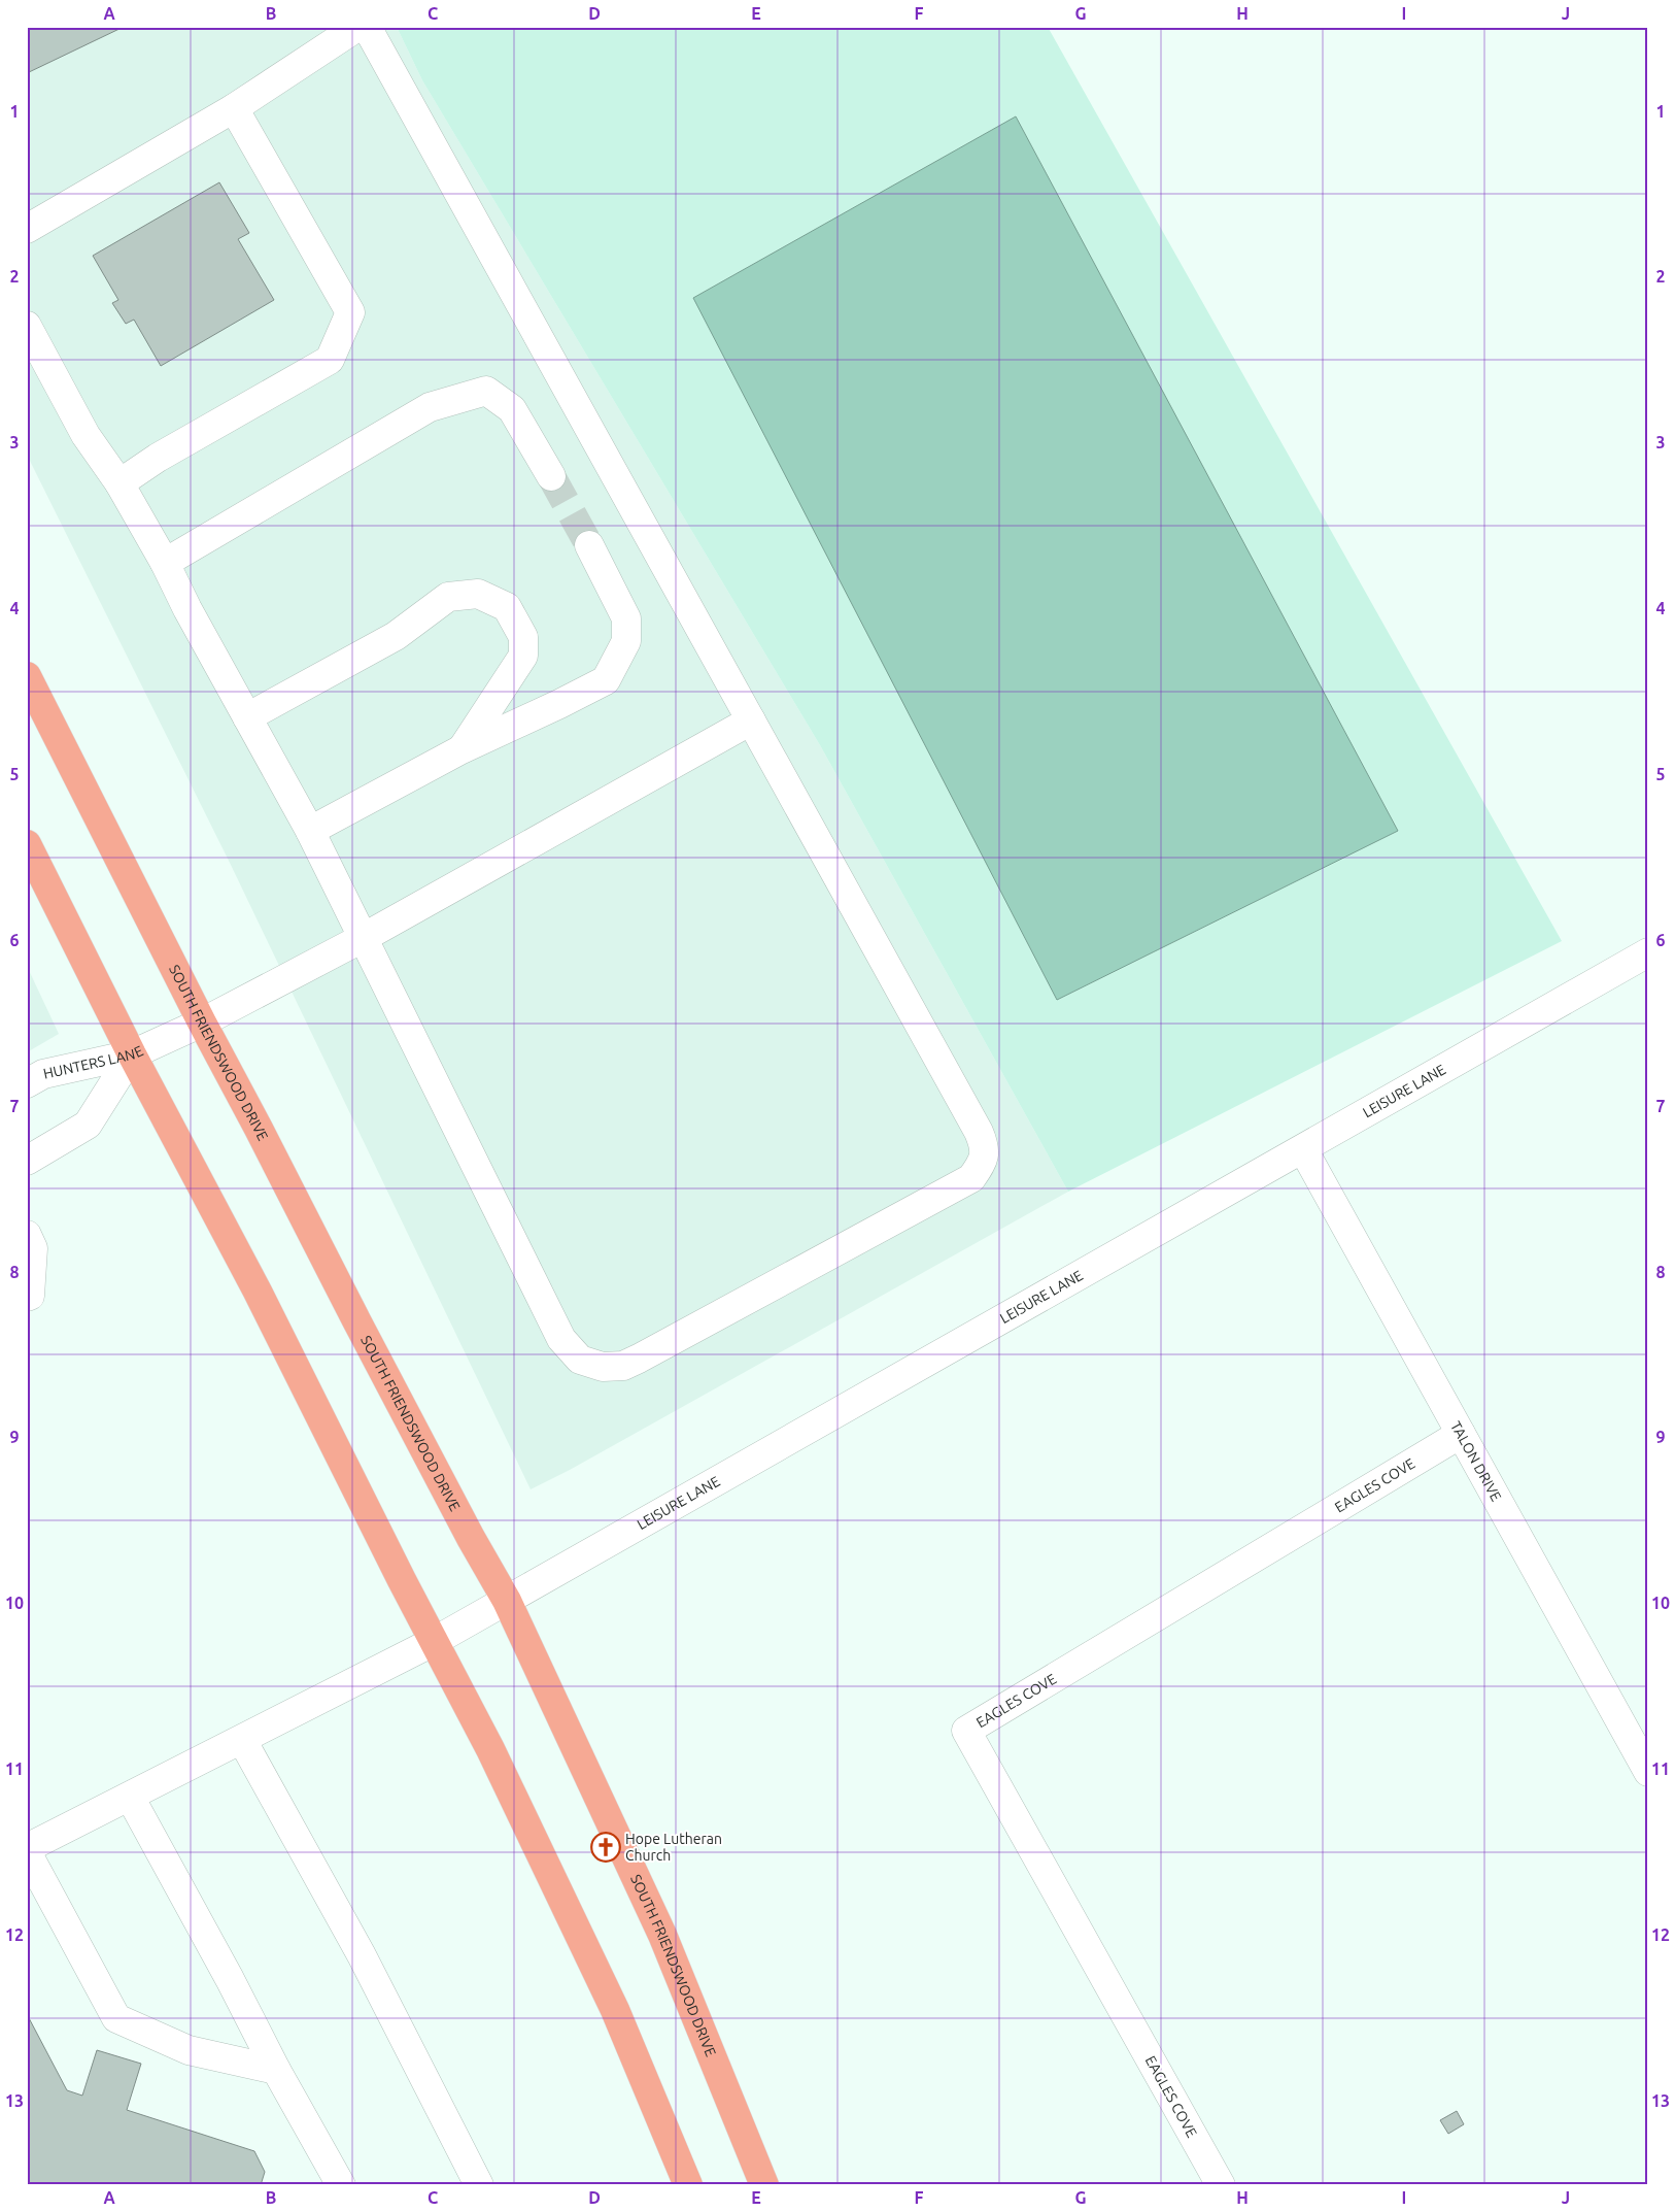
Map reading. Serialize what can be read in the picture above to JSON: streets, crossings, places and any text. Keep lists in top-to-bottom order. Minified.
{"streets":{"main road":["SOUTH FRIENDSWOOD DRIVE"],"street":["HUNTERS LANE","LEISURE LANE","TALON DRIVE","EAGLES COVE"]},"crossings":[["SOUTH FRIENDSWOOD DRIVE","LEISURE LANE"],["LEISURE LANE","TALON DRIVE"],["TALON DRIVE","EAGLES COVE"]],"places":{"church":["Hope Lutheran Church"]},"grid":{"columns":["A","B","C","D","E","F","G","H","I","J"],"rows":["1","2","3","4","5","6","7","8","9","10","11","12","13"]}}
